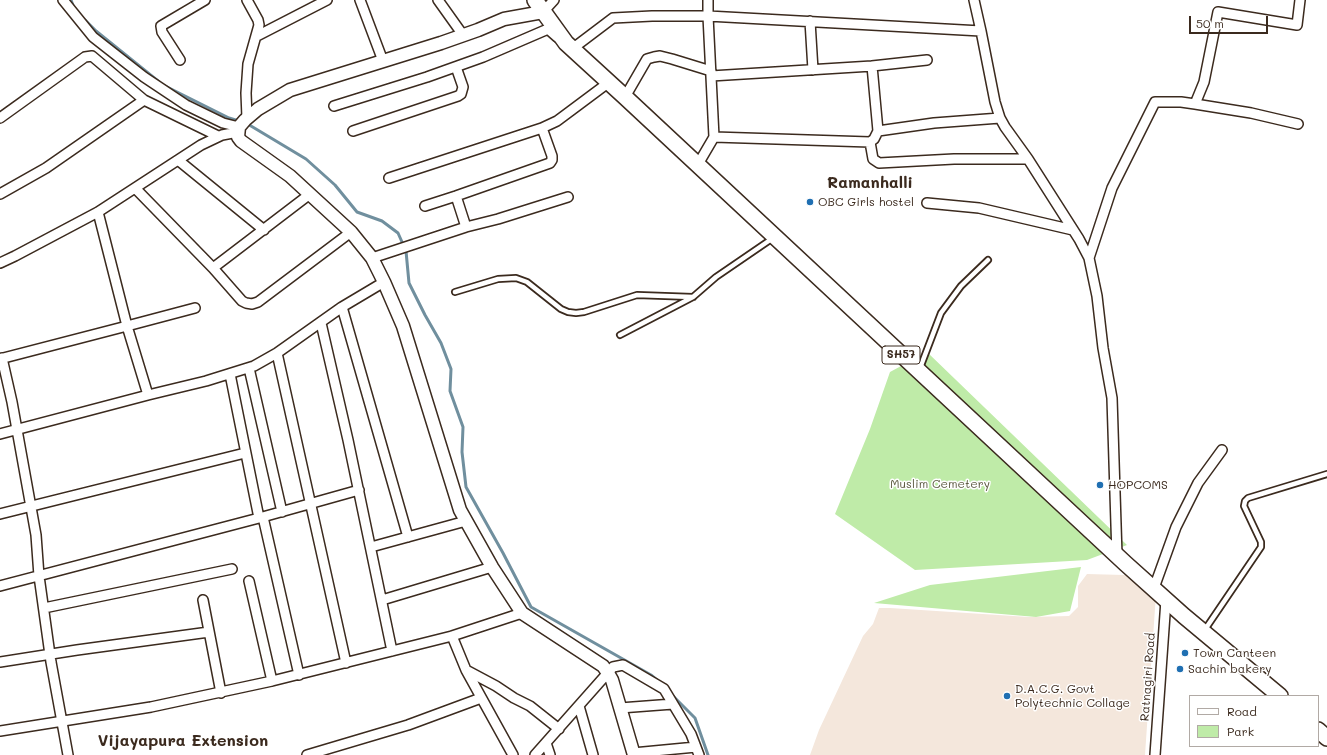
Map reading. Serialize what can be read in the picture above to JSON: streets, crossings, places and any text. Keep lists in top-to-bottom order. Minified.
{"streets":{"main road":["SH57"],"street":["Ratnagiri Road"]},"crossings":[["SH57","Ratnagiri Road"]],"districts":["Ramanhalli","Vijayapura Extension"],"parks":["Muslim Cemetery"],"places":["OBC Girls hostel","HOPCOMS","Town Canteen","Sachin bakery","D.A.C.G. Govt Polytechnic Collage"],"legend":["Road","Park"],"scale_bar":"50 m"}
